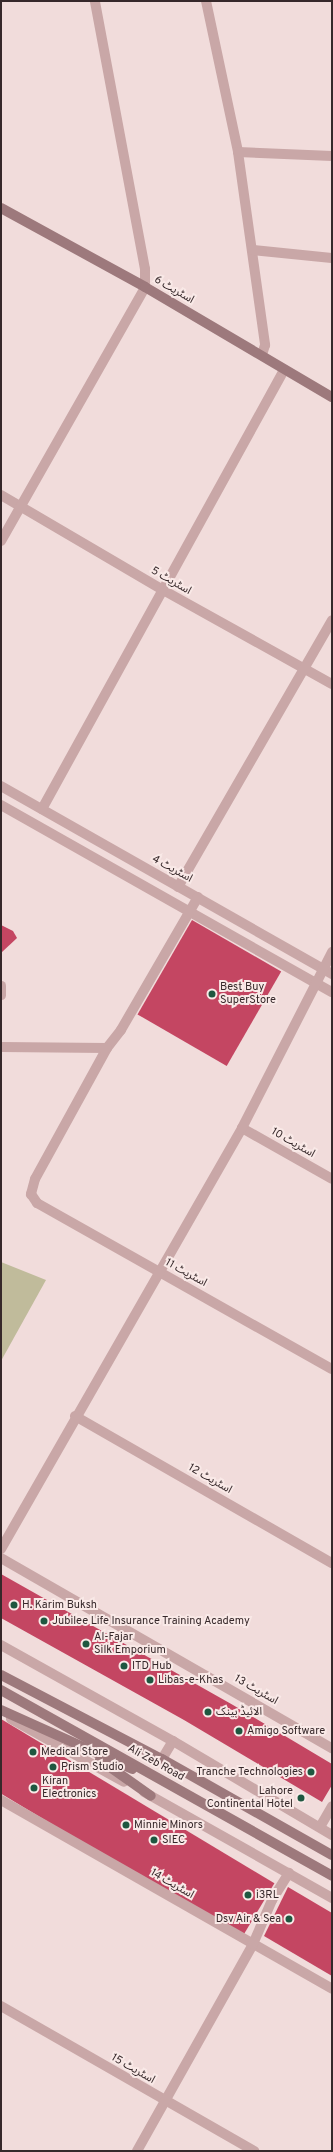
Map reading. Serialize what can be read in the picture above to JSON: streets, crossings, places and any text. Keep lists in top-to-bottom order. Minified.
{"streets":{"main road":["اسٹریٹ 6","Ali Zeb Road"],"street":["اسٹریٹ 5","اسٹریٹ 4","اسٹریٹ 10","اسٹریٹ 11","اسٹریٹ 12","اسٹریٹ 13","اسٹریٹ 14","اسٹریٹ 15"]},"places":["Best Buy SuperStore","H. Karim Buksh","Jubilee Life Insurance Training Academy","Al-Fajar Silk Emporium","ITD Hub","Libas-e-Khas","الائیڈ بینک","Amigo Software","Medical Store","Prism Studio","Tranche Technologies","Kiran Electronics","Lahore Continental Hotel","Minnie Minors","SIEC","i3RL","Dsv Air & Sea"]}
